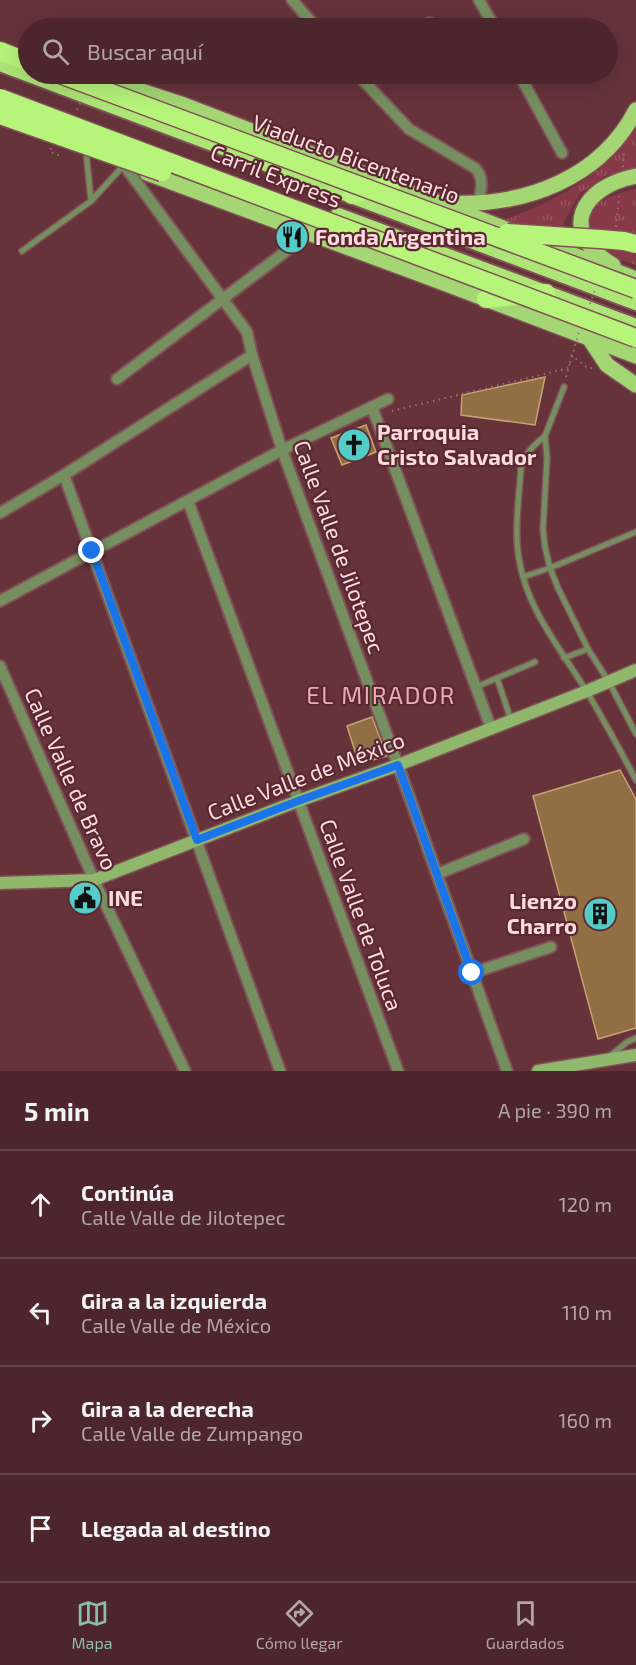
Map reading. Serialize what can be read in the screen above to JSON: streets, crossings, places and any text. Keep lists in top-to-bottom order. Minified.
{"streets":{"highway":["Viaducto Bicentenario","Carril Express"],"main road":["Calle Valle de México"],"street":["Calle Valle de Jilotepec","Calle Valle de Bravo","Calle Valle de Toluca"]},"crossings":[["Calle Valle de Jilotepec","Calle Valle de México"],["Calle Valle de México","Calle Valle de Bravo"],["Calle Valle de México","Calle Valle de Toluca"]],"districts":["EL MIRADOR"],"places":{"restaurant":["Fonda Argentina"],"church":["Parroquia Cristo Salvador"],"public building":["INE"],"building":["Lienzo Charro"]},"page":{"search":"Buscar aquí","heading":["5 min","A pie · 390 m"],"list":[["Continúa","Calle Valle de Jilotepec","120 m"],["Gira a la izquierda","Calle Valle de México","110 m"],["Gira a la derecha","Calle Valle de Zumpango","160 m"],"Llegada al destino"],"nav":["Mapa","Cómo llegar","Guardados"]}}
